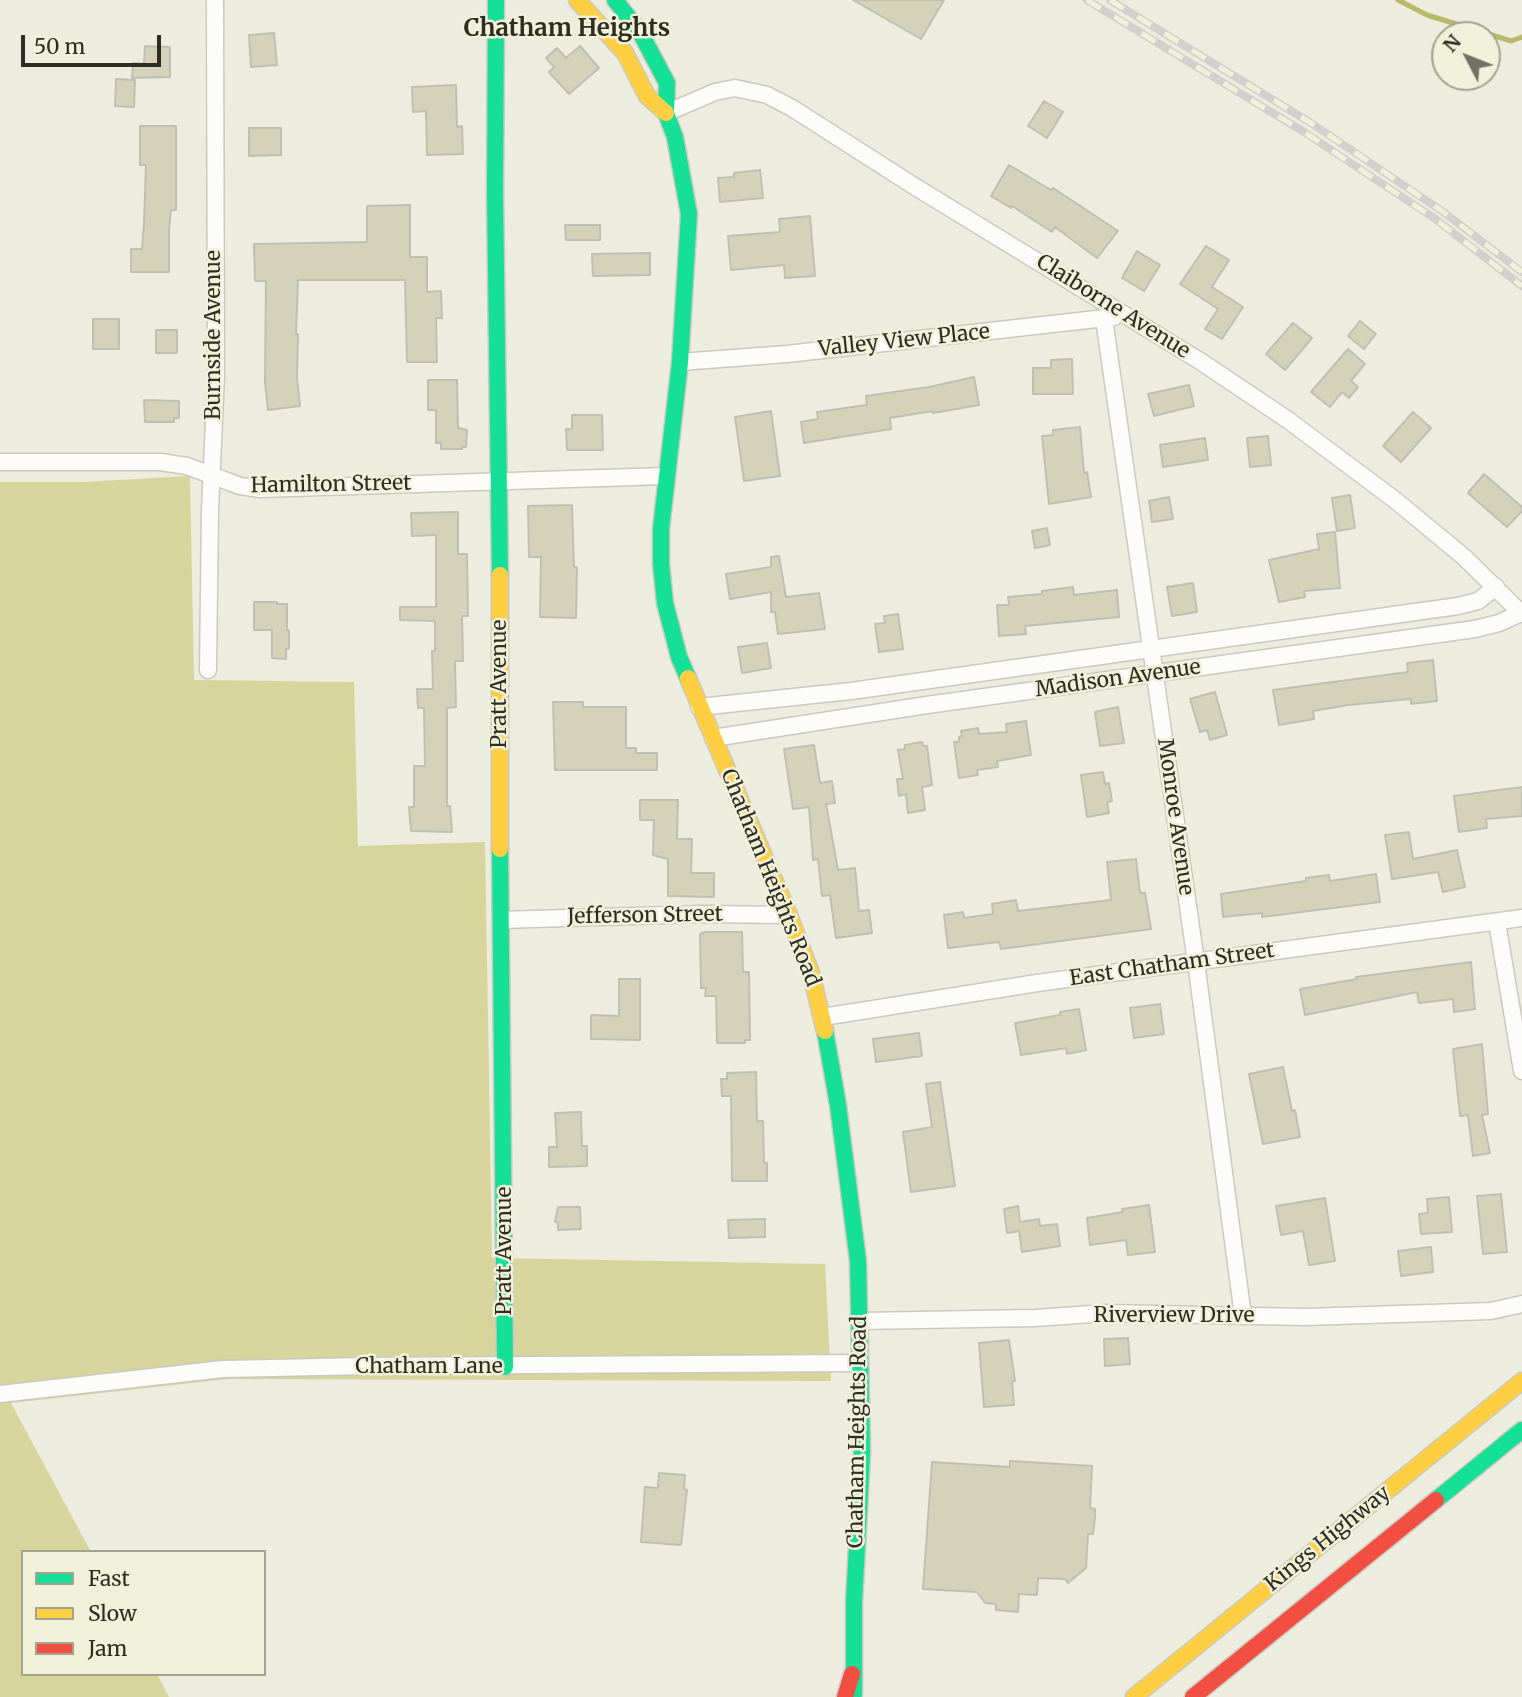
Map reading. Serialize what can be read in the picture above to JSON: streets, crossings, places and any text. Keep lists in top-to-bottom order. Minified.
{"streets":{"main road":["Pratt Avenue","Chatham Heights Road","Kings Highway"],"street":["Claiborne Avenue","Burnside Avenue","Valley View Place","Hamilton Street","Madison Avenue","Monroe Avenue","Jefferson Street","East Chatham Street","Riverview Drive","Chatham Lane"]},"crossings":[["Claiborne Avenue","Valley View Place"],["Claiborne Avenue","Madison Avenue"],["Claiborne Avenue","Chatham Heights Road"],["Burnside Avenue","Hamilton Street"],["Valley View Place","Monroe Avenue"],["Valley View Place","Chatham Heights Road"],["Hamilton Street","Pratt Avenue"],["Hamilton Street","Chatham Heights Road"],["Madison Avenue","Monroe Avenue"],["Madison Avenue","Chatham Heights Road"],["Pratt Avenue","Jefferson Street"],["Pratt Avenue","Chatham Lane"],["Monroe Avenue","East Chatham Street"],["Monroe Avenue","Riverview Drive"],["Chatham Heights Road","Jefferson Street"],["Chatham Heights Road","East Chatham Street"],["Chatham Heights Road","Riverview Drive"],["Chatham Heights Road","Chatham Lane"]],"districts":["Chatham Heights"],"legend":["Fast","Slow","Jam"],"scale_bar":"50 m","north":"top left"}
